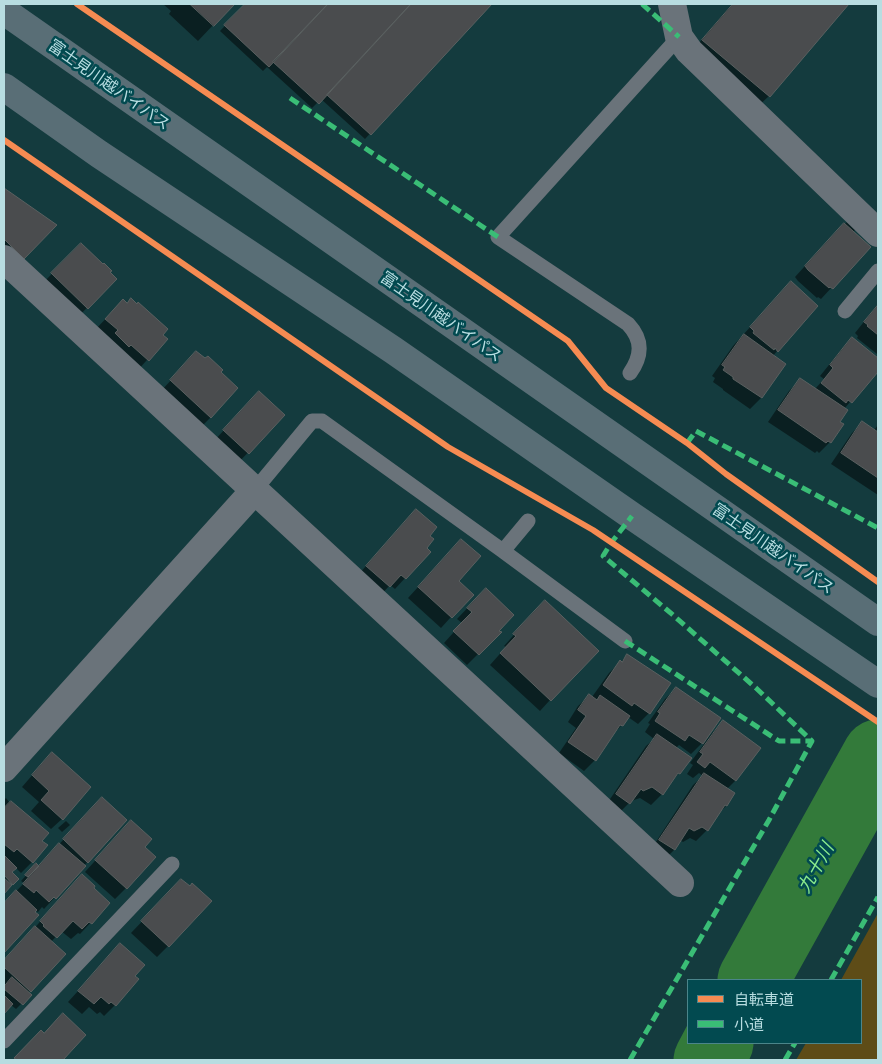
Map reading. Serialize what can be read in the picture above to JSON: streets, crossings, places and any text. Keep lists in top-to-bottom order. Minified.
{"streets":{"highway":["富士見川越バイパス"]},"water":["九十川"],"legend":["自転車道","小道"]}
